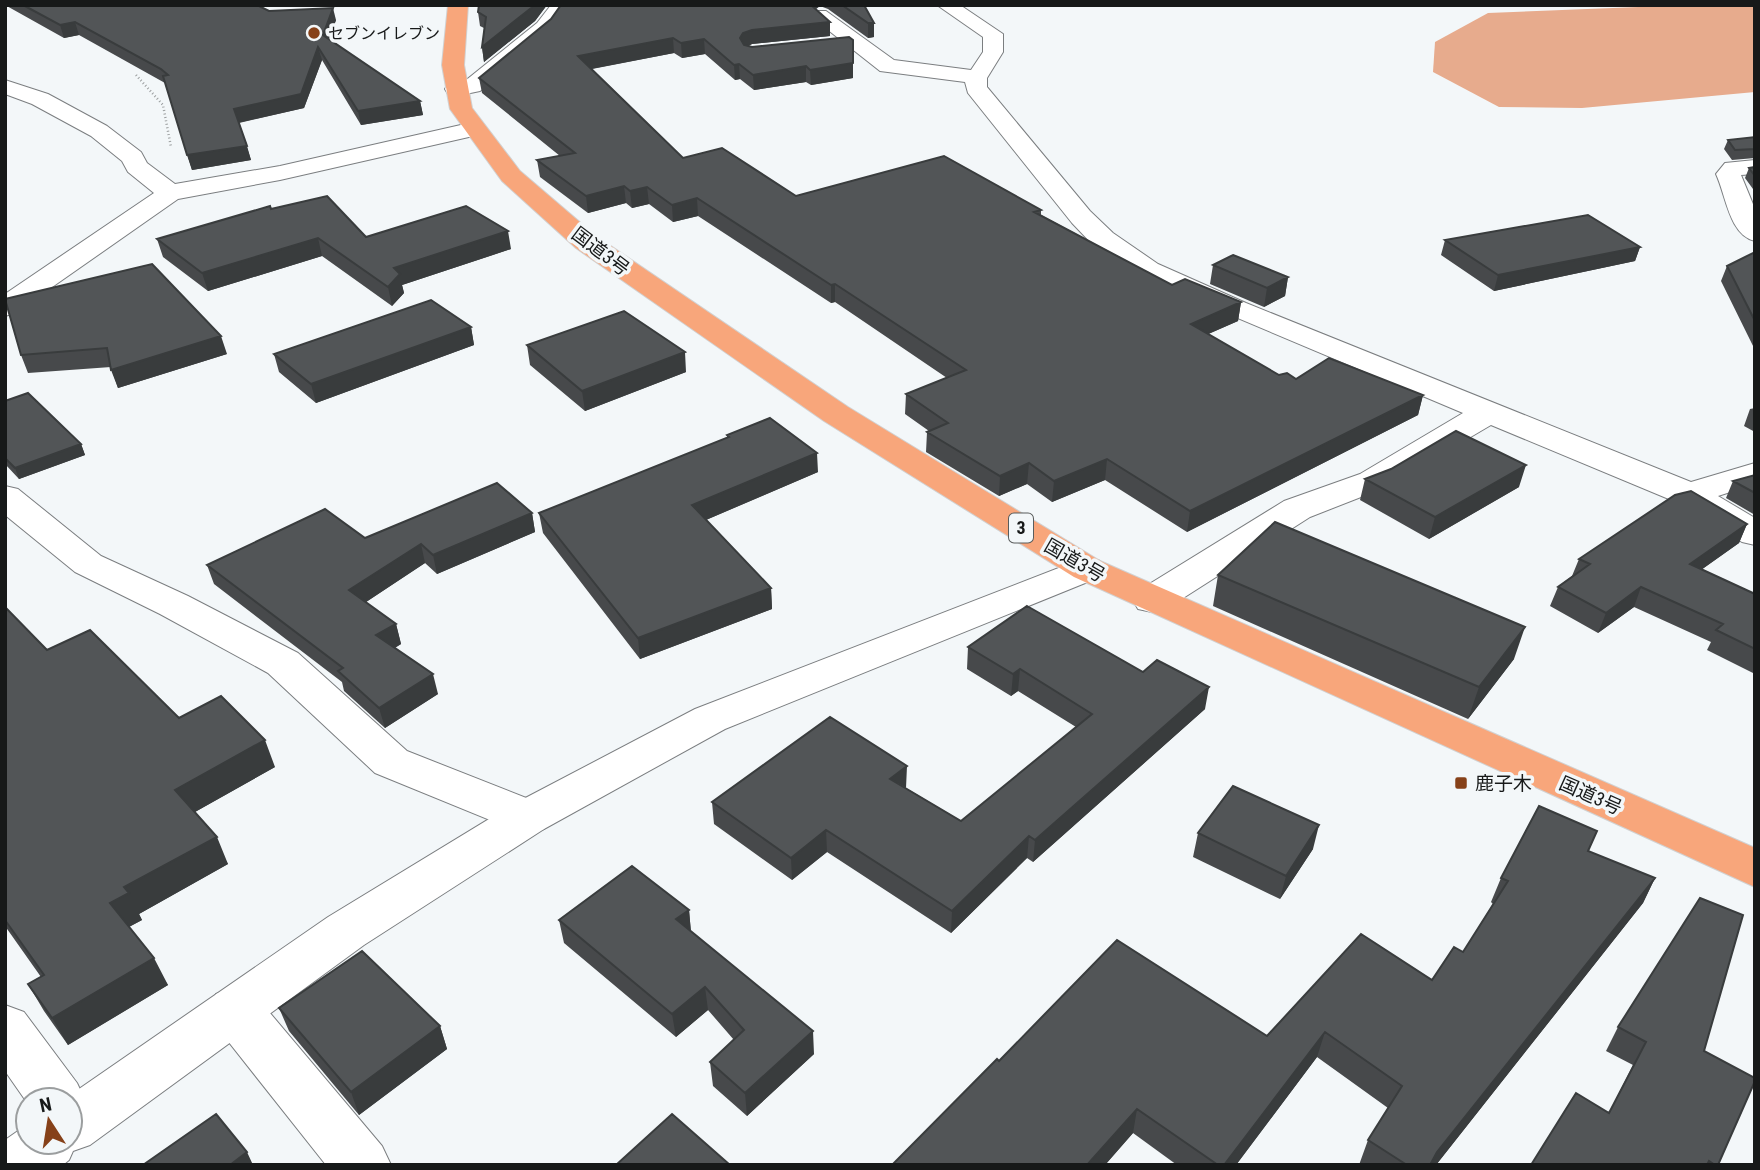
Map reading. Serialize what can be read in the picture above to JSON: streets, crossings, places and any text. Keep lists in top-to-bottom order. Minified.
{"streets":{"highway":["国道3号","3"]},"places":{"other":["セブンイレブン"],"transit":["鹿子木"]},"north":"top"}
